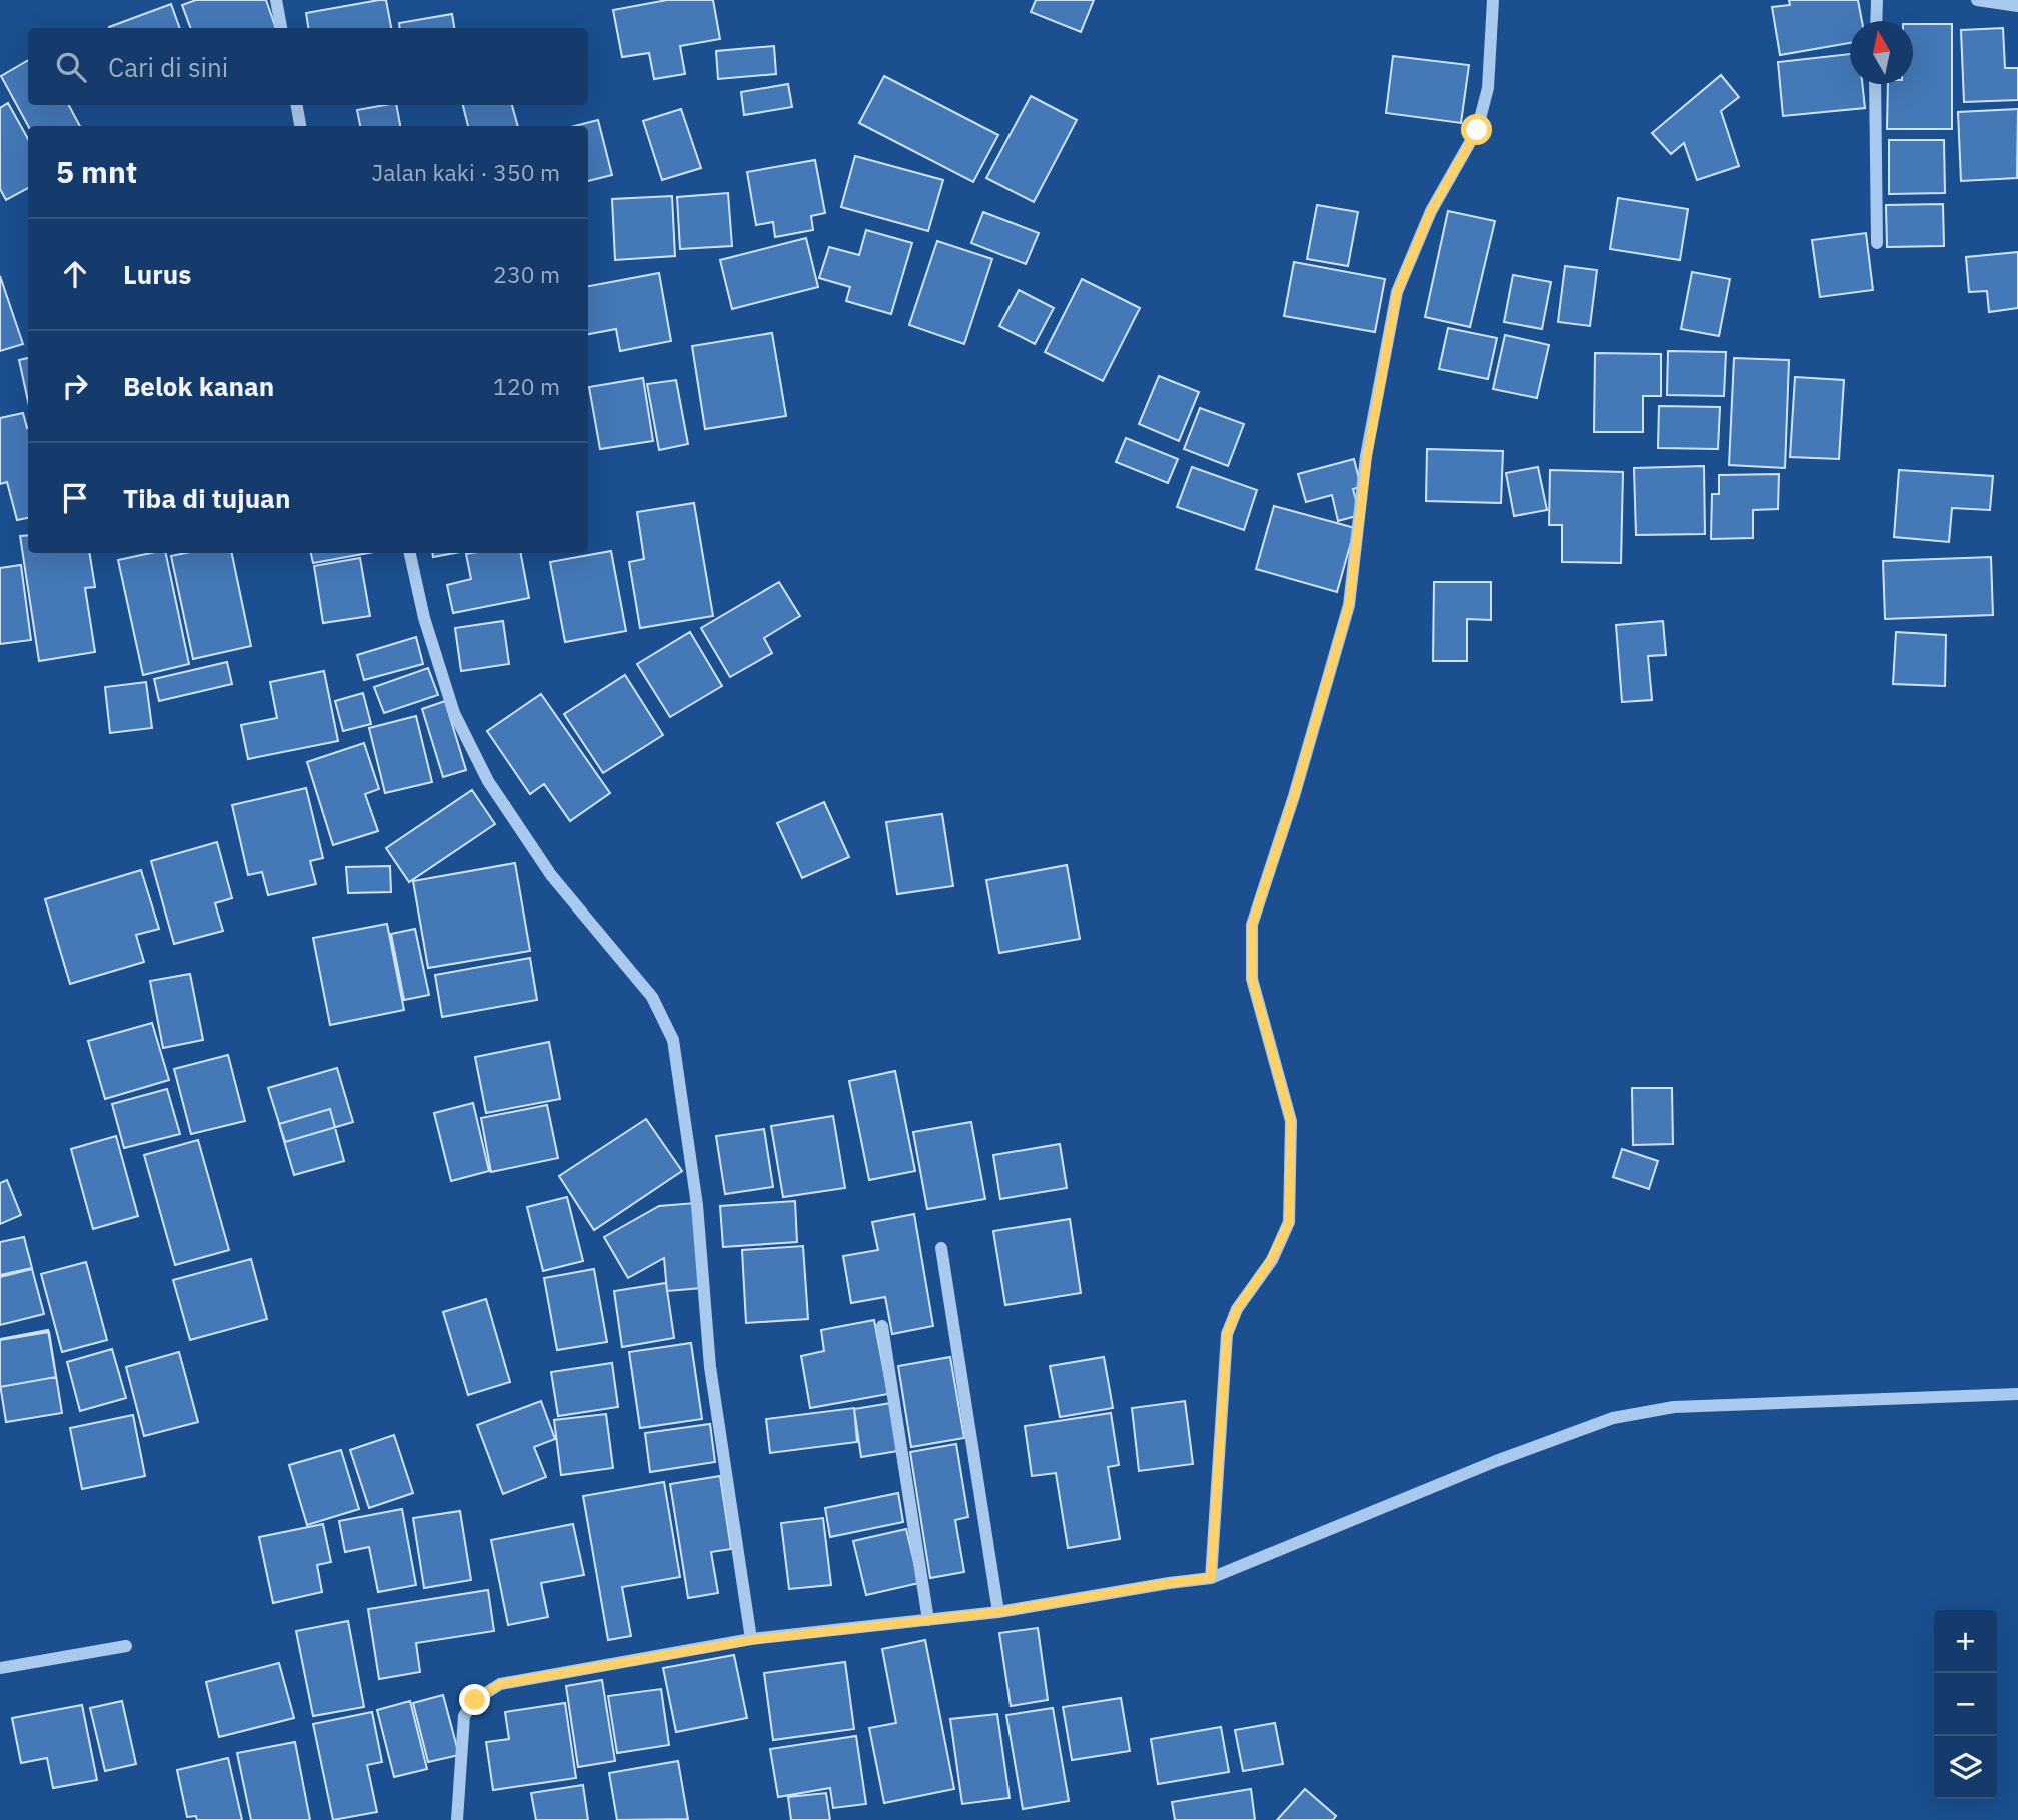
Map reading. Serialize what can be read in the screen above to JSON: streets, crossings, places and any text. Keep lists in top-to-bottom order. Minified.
{"north":"top","page":{"search":"Cari di sini","heading":["5 mnt","Jalan kaki · 350 m"],"list":[["Lurus","230 m"],["Belok kanan","120 m"],"Tiba di tujuan"],"map_buttons":["+","−"]}}
